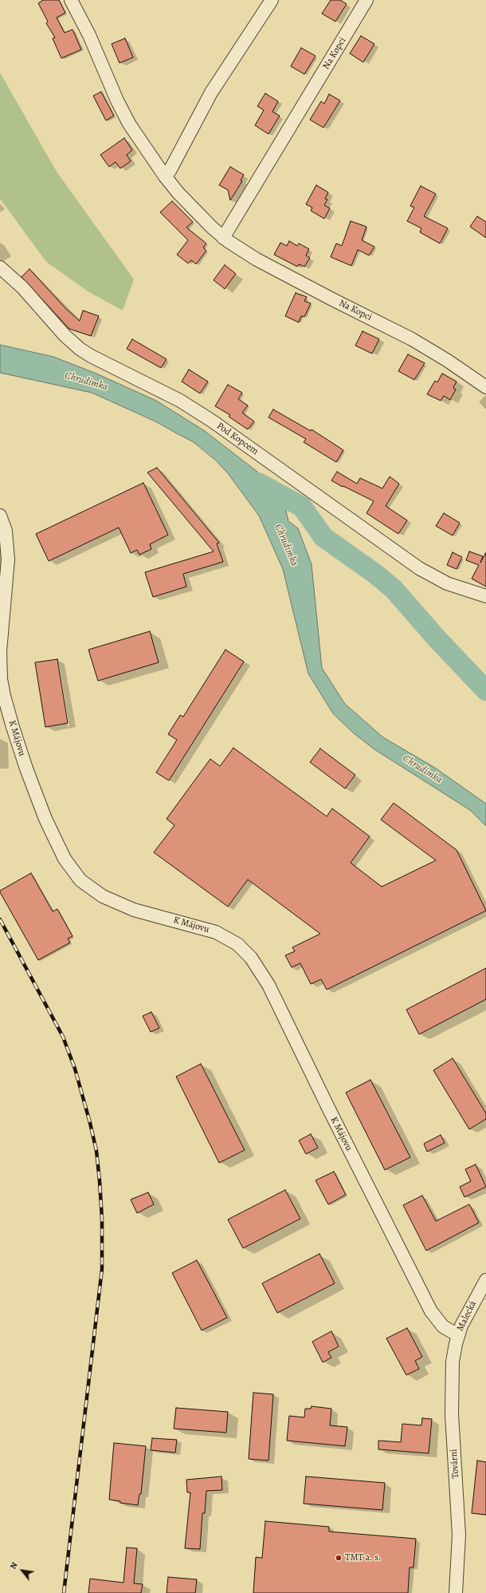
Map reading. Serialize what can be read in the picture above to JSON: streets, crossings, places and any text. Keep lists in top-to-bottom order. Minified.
{"streets":{"street":["Na Kopci","Pod Kopcem","K Májovu","Malecká","Tovární"]},"crossings":[["K Májovu","Malecká"],["K Májovu","Tovární"],["Malecká","Tovární"]],"water":["Chrudimka"],"places":["TMT a. s."],"north":"top left"}
